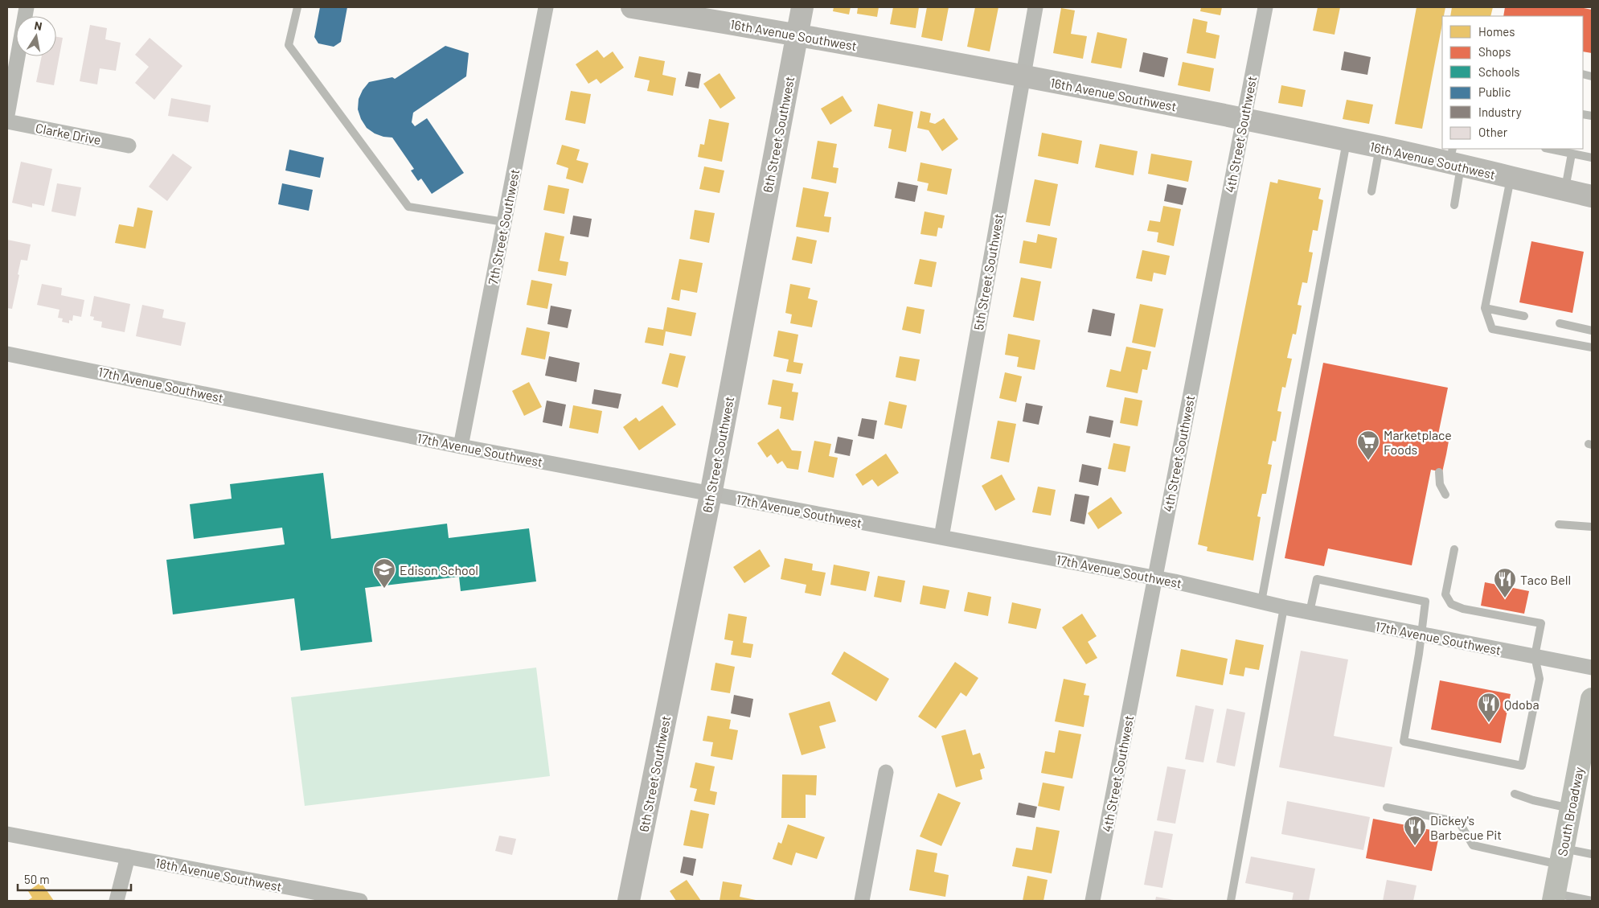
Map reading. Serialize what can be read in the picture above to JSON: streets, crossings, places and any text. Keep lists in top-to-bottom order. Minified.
{"streets":{"main road":["South Broadway"],"street":["16th Avenue Southwest","Clarke Drive","6th Street Southwest","4th Street Southwest","7th Street Southwest","5th Street Southwest","17th Avenue Southwest","18th Avenue Southwest"]},"crossings":[["16th Avenue Southwest","6th Street Southwest"],["16th Avenue Southwest","4th Street Southwest"],["16th Avenue Southwest","5th Street Southwest"],["6th Street Southwest","17th Avenue Southwest"],["4th Street Southwest","17th Avenue Southwest"],["7th Street Southwest","17th Avenue Southwest"],["5th Street Southwest","17th Avenue Southwest"]],"places":{"supermarket":["Marketplace Foods"],"school or university":["Edison School"],"restaurant":["Taco Bell","Qdoba","Dickey's Barbecue Pit"]},"legend":["Homes","Shops","Schools","Public","Industry","Other"],"scale_bar":"50 m","north":"top"}
